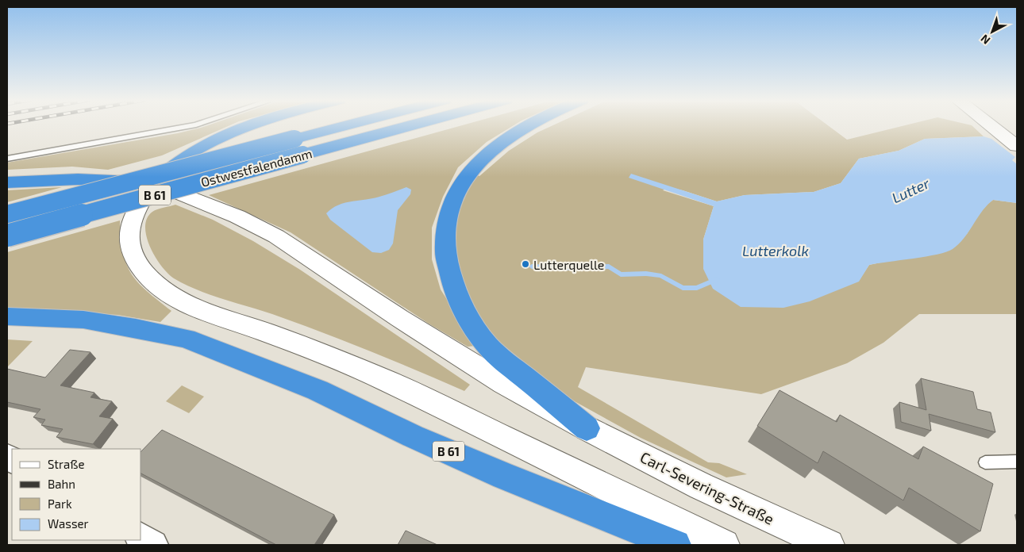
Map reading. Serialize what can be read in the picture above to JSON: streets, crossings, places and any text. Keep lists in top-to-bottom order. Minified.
{"streets":{"highway":["Ostwestfalendamm","B 61"],"main road":["Carl-Severing-Straße"]},"water":["Lutter","Lutterkolk"],"places":["Lutterquelle"],"legend":["Straße","Bahn","Park","Wasser"],"north":"bottom left"}
